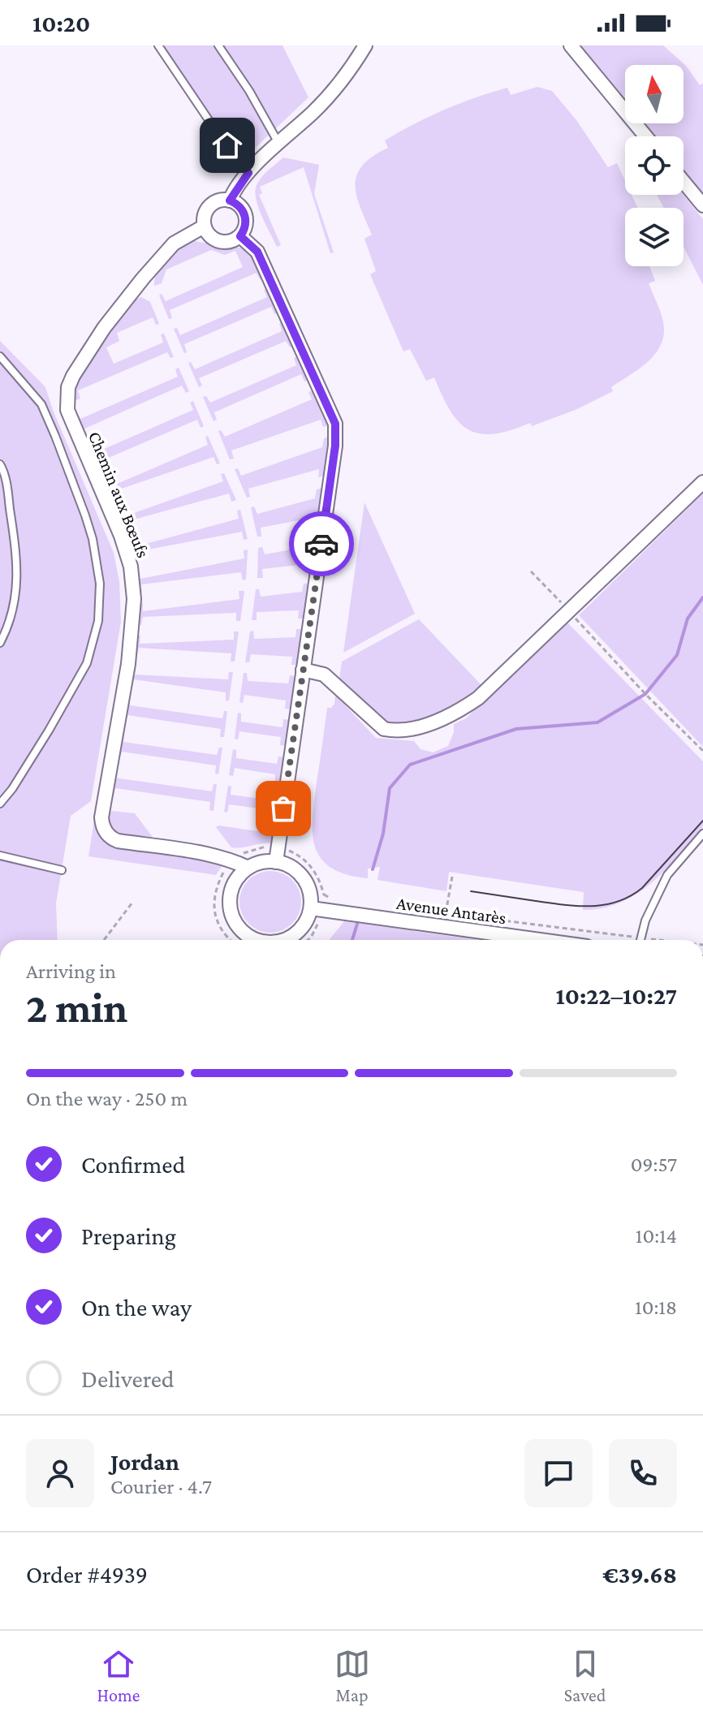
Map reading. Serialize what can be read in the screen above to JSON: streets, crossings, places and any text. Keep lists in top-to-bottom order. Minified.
{"streets":{"street":["Chemin aux Bœufs","Avenue Antarès"]},"north":"top","page":{"status":"10:20","heading":["2 min","Arriving in","10:22–10:27"],"panel":["Jordan","Courier · 4.7","Order #4939","€39.68"],"bar":"On the way · 250 m","list":[["Confirmed","09:57"],["Preparing","10:14"],["On the way","10:18"],"Delivered"],"tabs":["Home","Map","Saved"]}}
